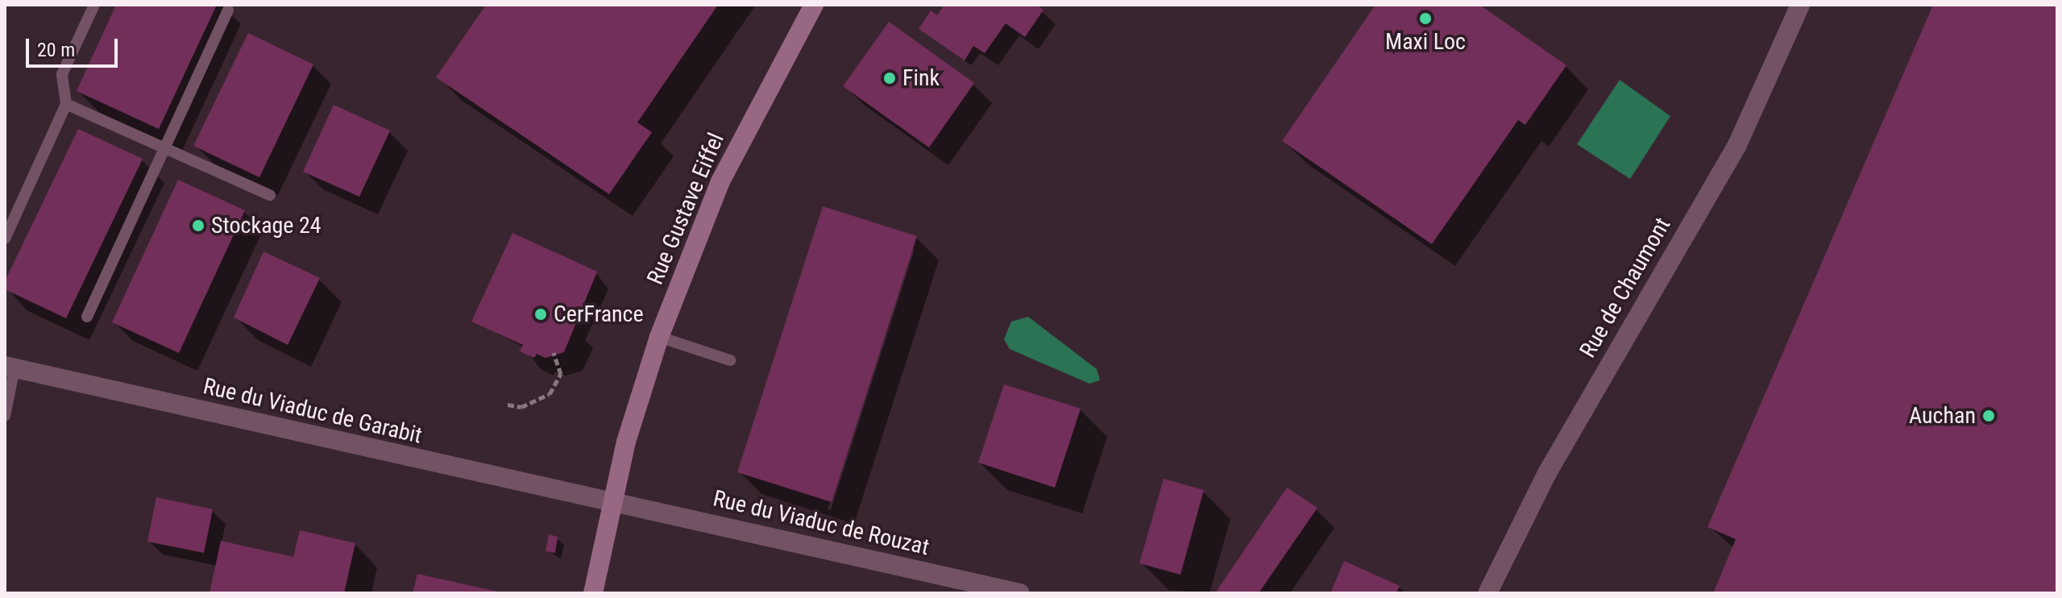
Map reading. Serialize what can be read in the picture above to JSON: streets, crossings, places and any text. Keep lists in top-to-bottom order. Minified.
{"streets":{"street":["Rue Gustave Eiffel","Rue de Chaumont","Rue du Viaduc de Garabit","Rue du Viaduc de Rouzat"]},"crossings":[["Rue Gustave Eiffel","Rue du Viaduc de Garabit"],["Rue Gustave Eiffel","Rue du Viaduc de Rouzat"],["Rue du Viaduc de Garabit","Rue du Viaduc de Rouzat"]],"places":["Maxi Loc","Fink","Stockage 24","CerFrance","Auchan"],"scale_bar":"20 m"}
